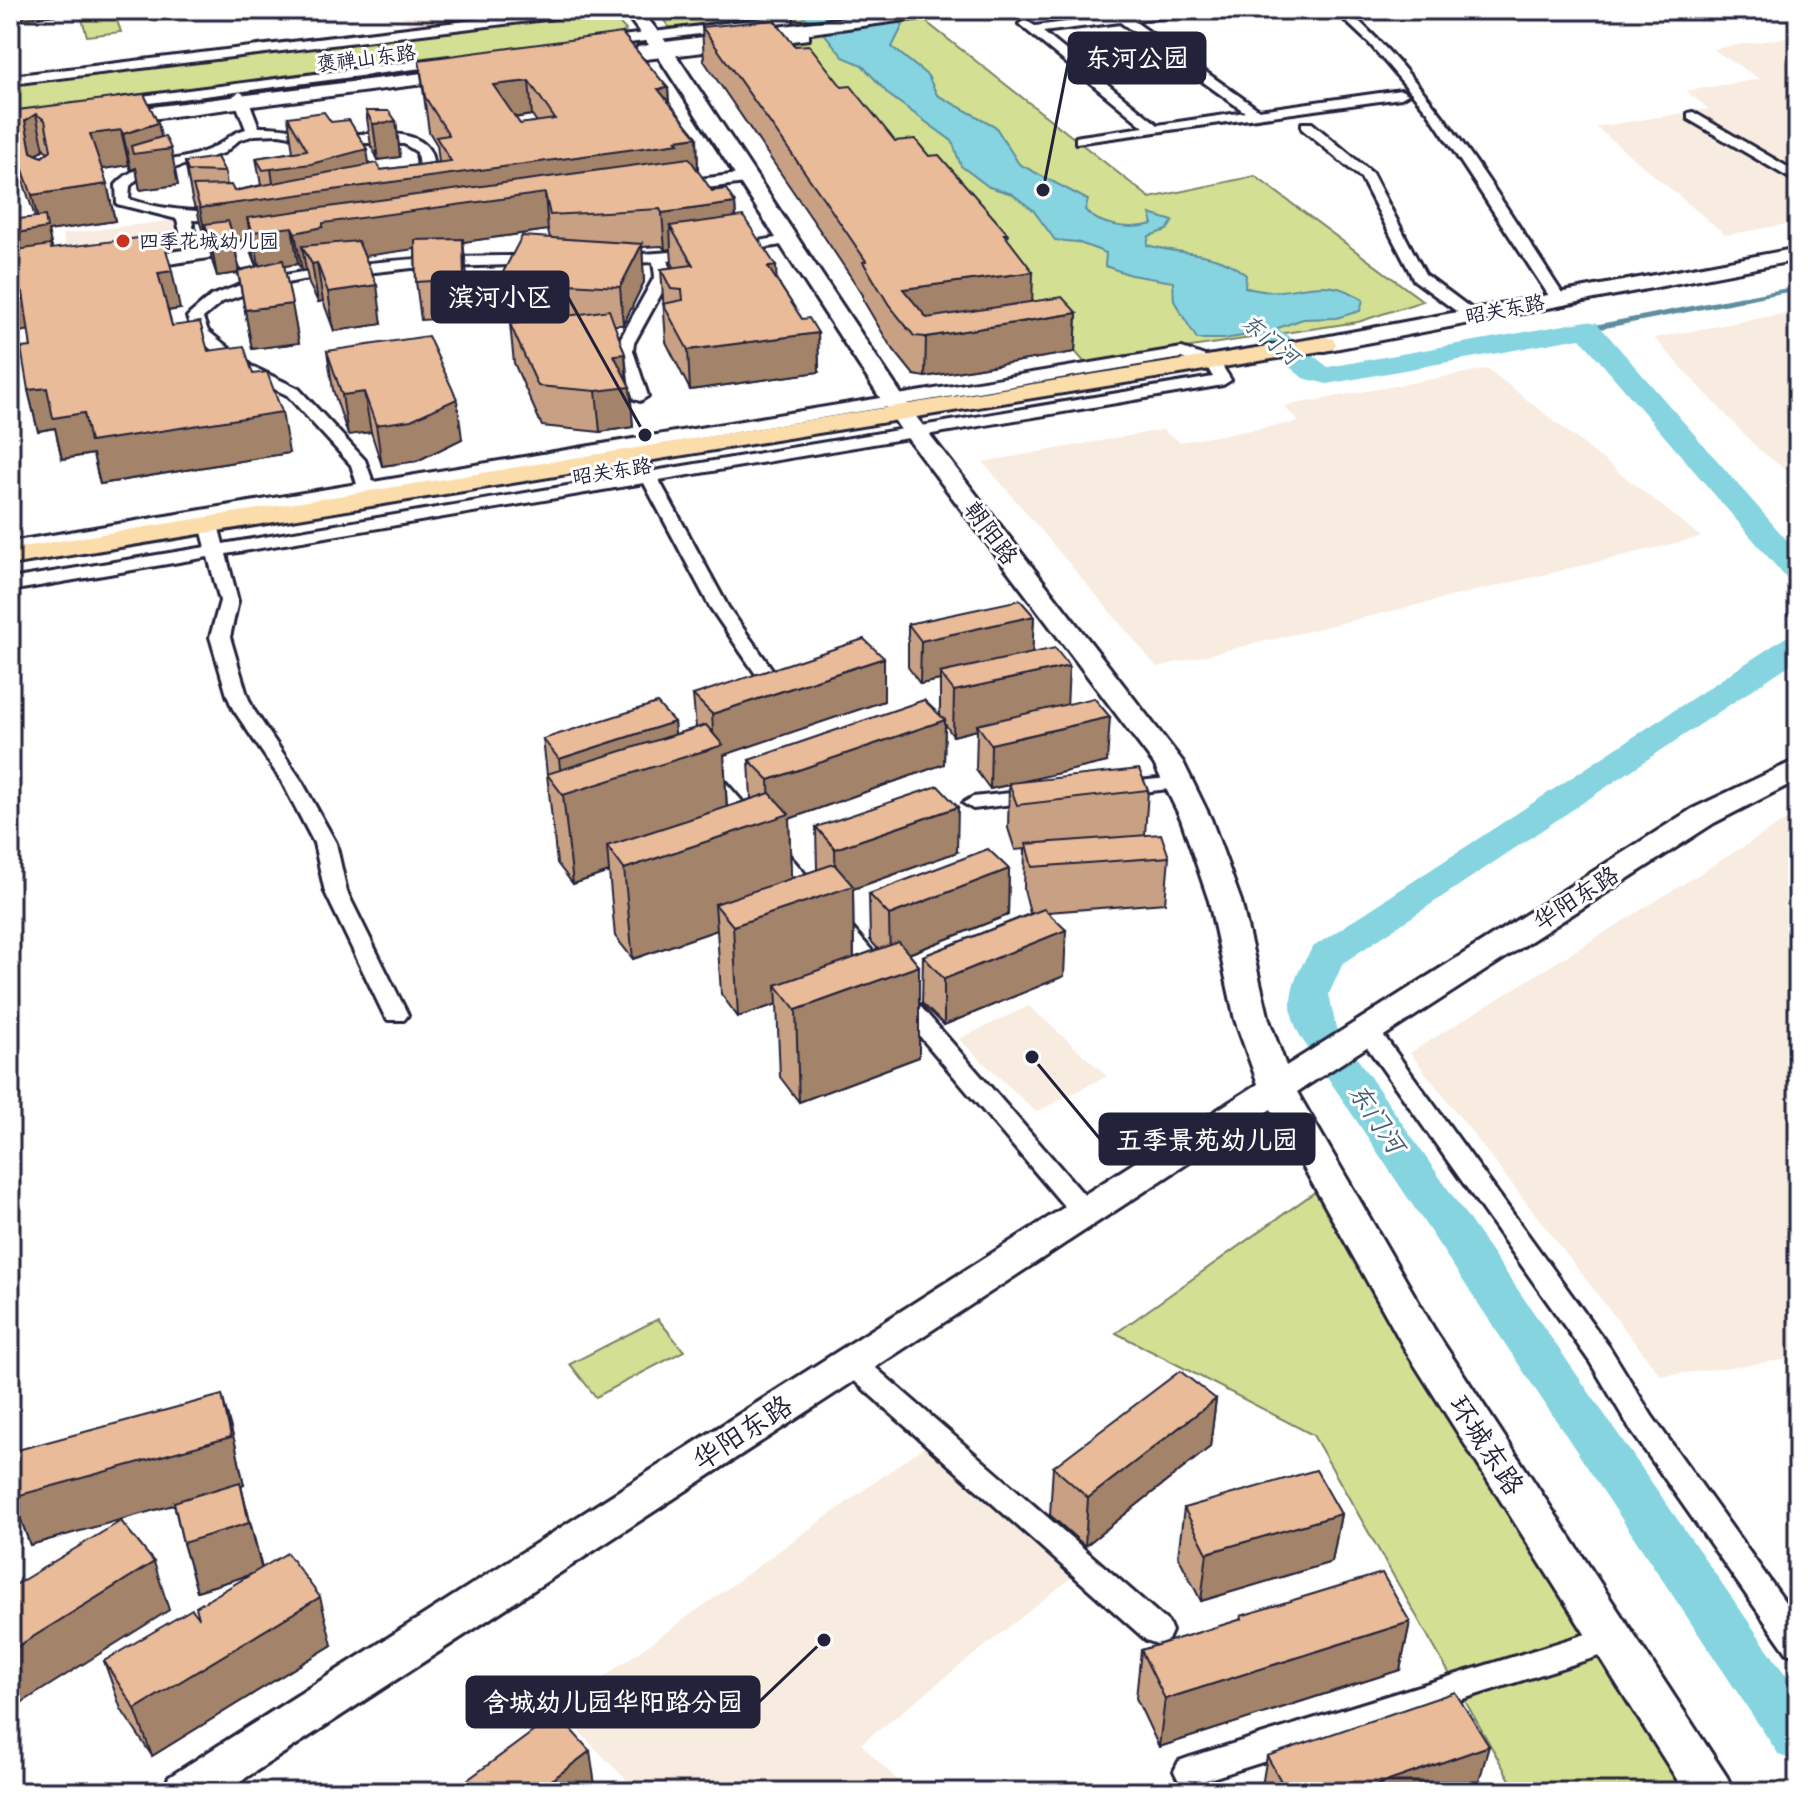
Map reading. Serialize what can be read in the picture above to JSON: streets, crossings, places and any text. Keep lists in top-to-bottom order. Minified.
{"streets":{"main road":["褒禅山东路","昭关东路","朝阳路","华阳东路","环城东路"]},"crossings":[["昭关东路","朝阳路"],["朝阳路","华阳东路"],["朝阳路","环城东路"],["华阳东路","环城东路"]],"water":["东门河"],"places":["东河公园","四季花城幼儿园","滨河小区","五季景苑幼儿园","含城幼儿园华阳路分园"]}
